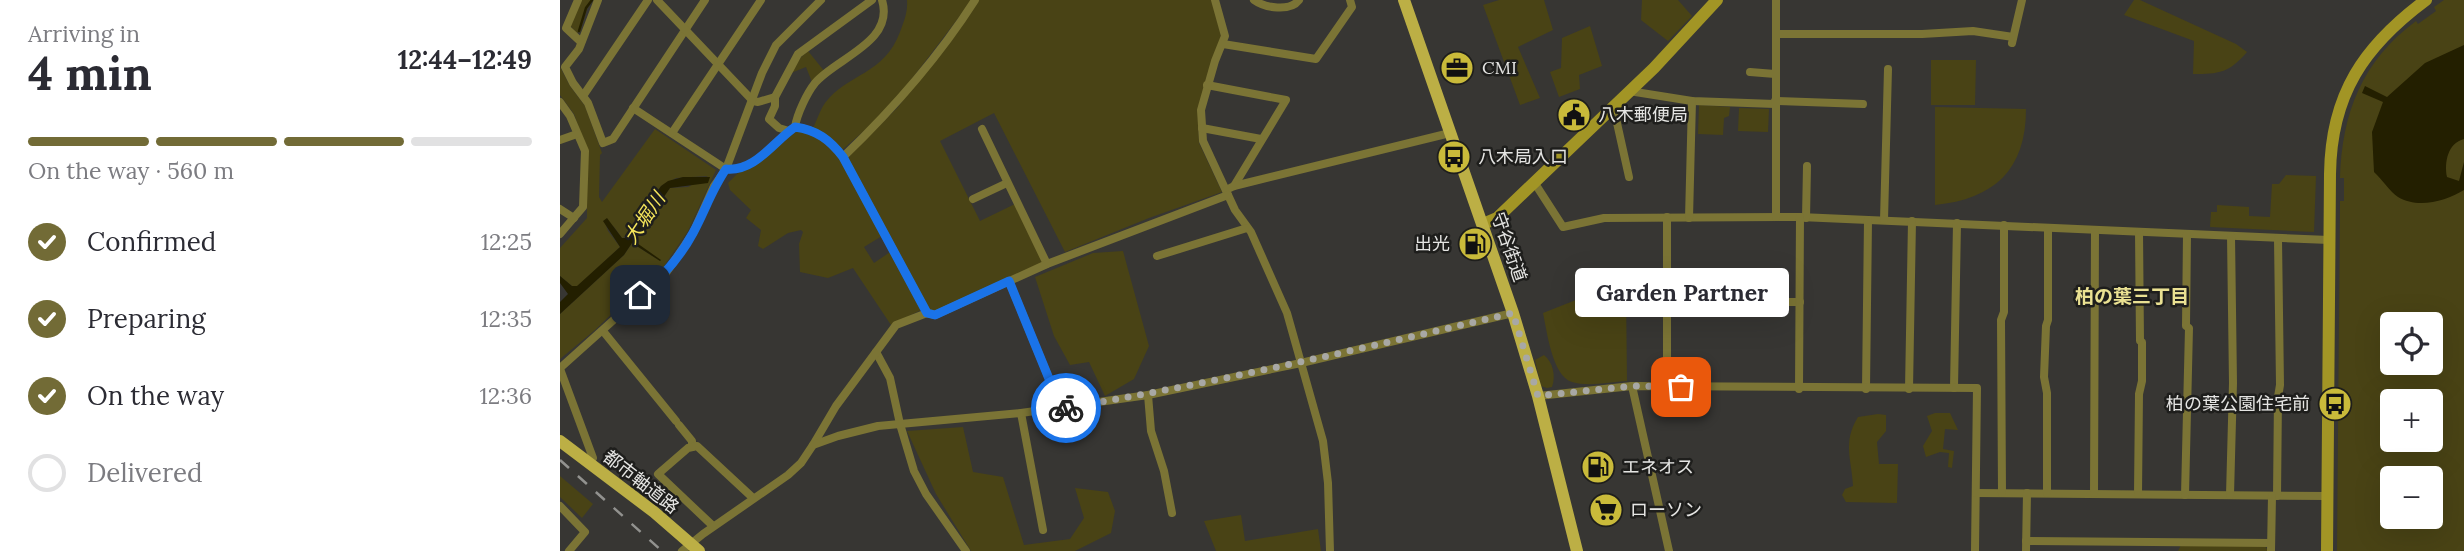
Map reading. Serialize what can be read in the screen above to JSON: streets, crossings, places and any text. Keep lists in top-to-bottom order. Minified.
{"streets":{"main road":["守谷街道","都市軸道路"]},"districts":["柏の葉三丁目"],"water":["大堀川"],"places":{"office":["CMI"],"public building":["八木郵便局"],"bus stop":["八木局入口","柏の葉公園住宅前"],"fuel station":["出光","エネオス"],"other":["Garden Partner"],"supermarket":["ローソン"]},"page":{"heading":["4 min","Arriving in","12:44–12:49"],"bar":"On the way · 560 m","list":[["Confirmed","12:25"],["Preparing","12:35"],["On the way","12:36"],"Delivered"],"bubble":"Garden Partner","map_buttons":["+","−"]}}
